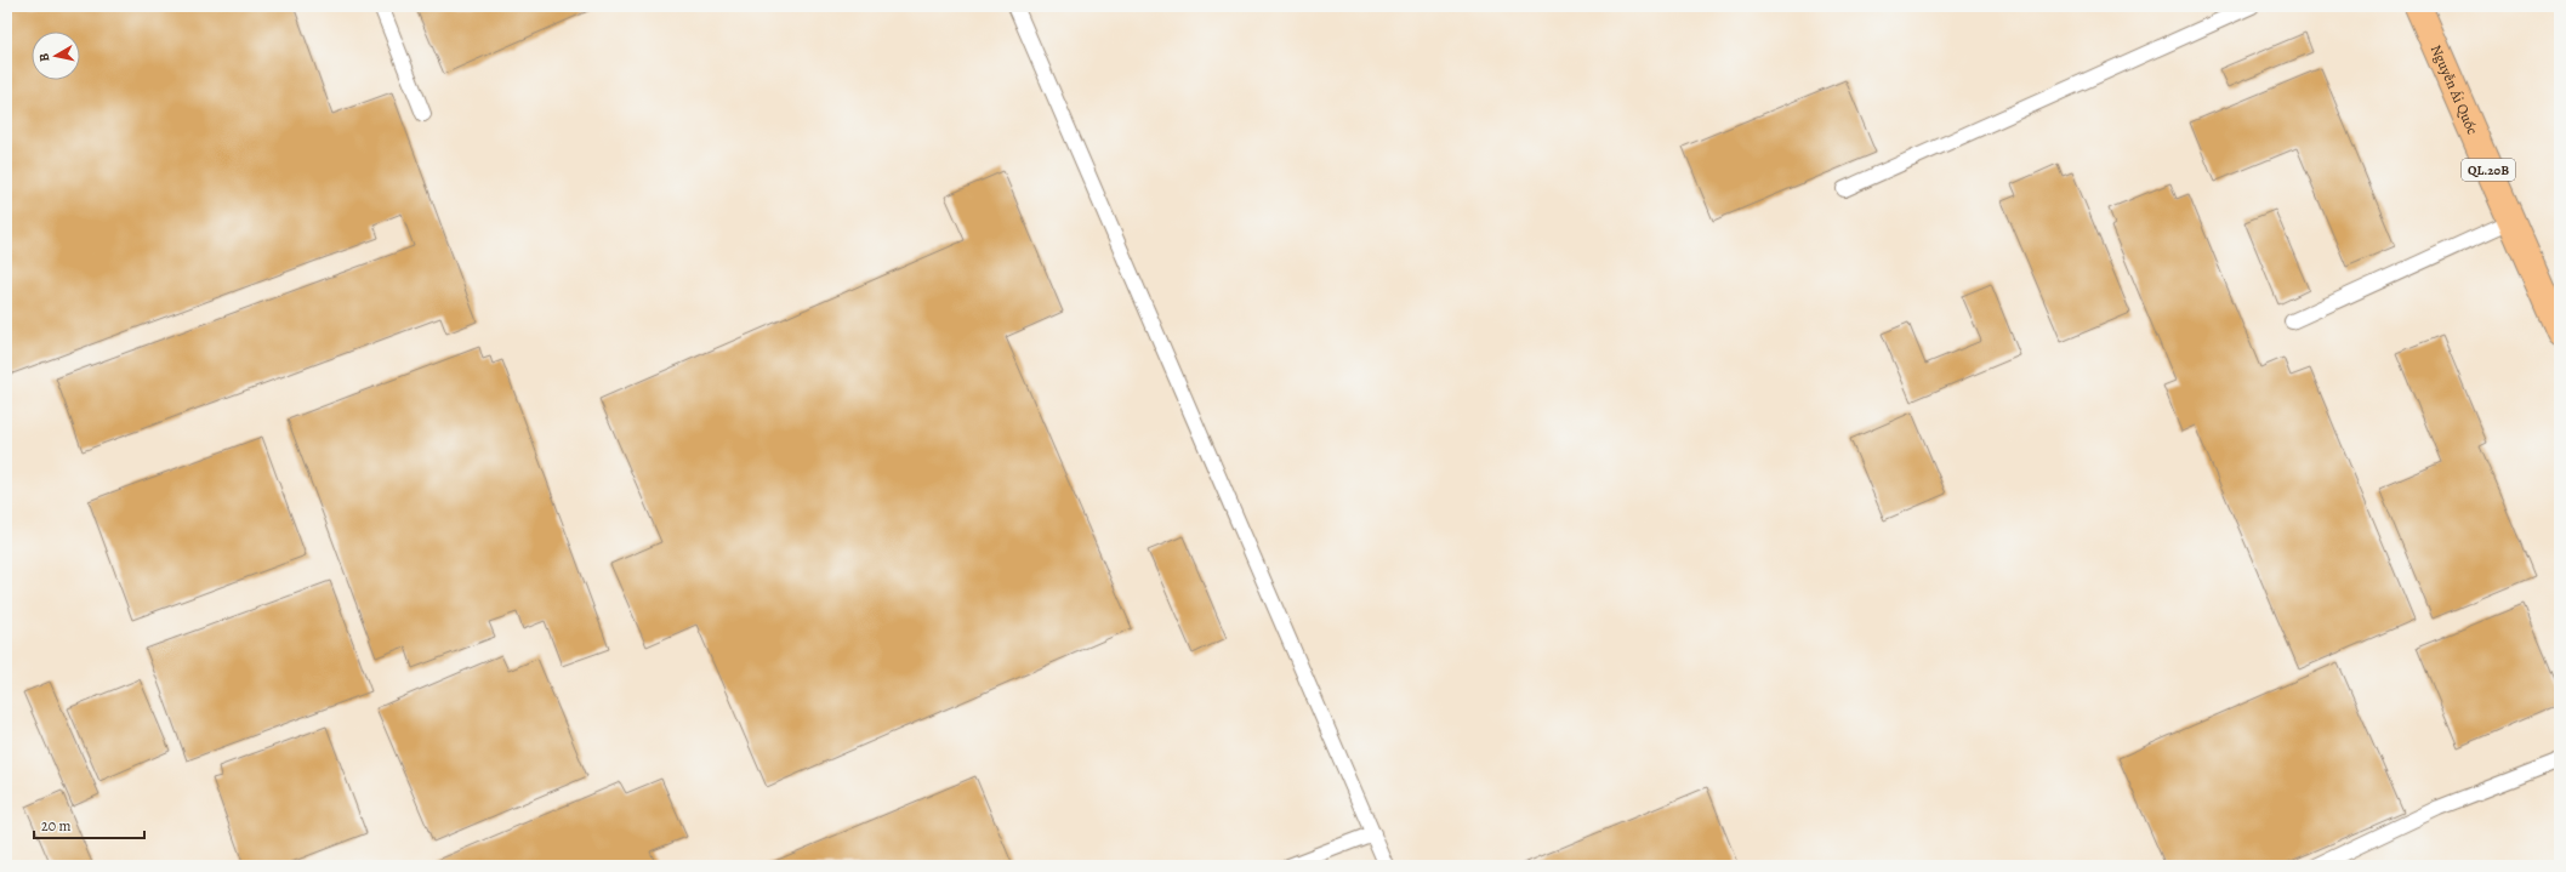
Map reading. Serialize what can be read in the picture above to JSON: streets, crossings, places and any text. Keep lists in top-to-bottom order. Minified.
{"streets":{"main road":["Nguyễn Ái Quốc","QL.20B"]},"scale_bar":"20 m","north":"left"}
